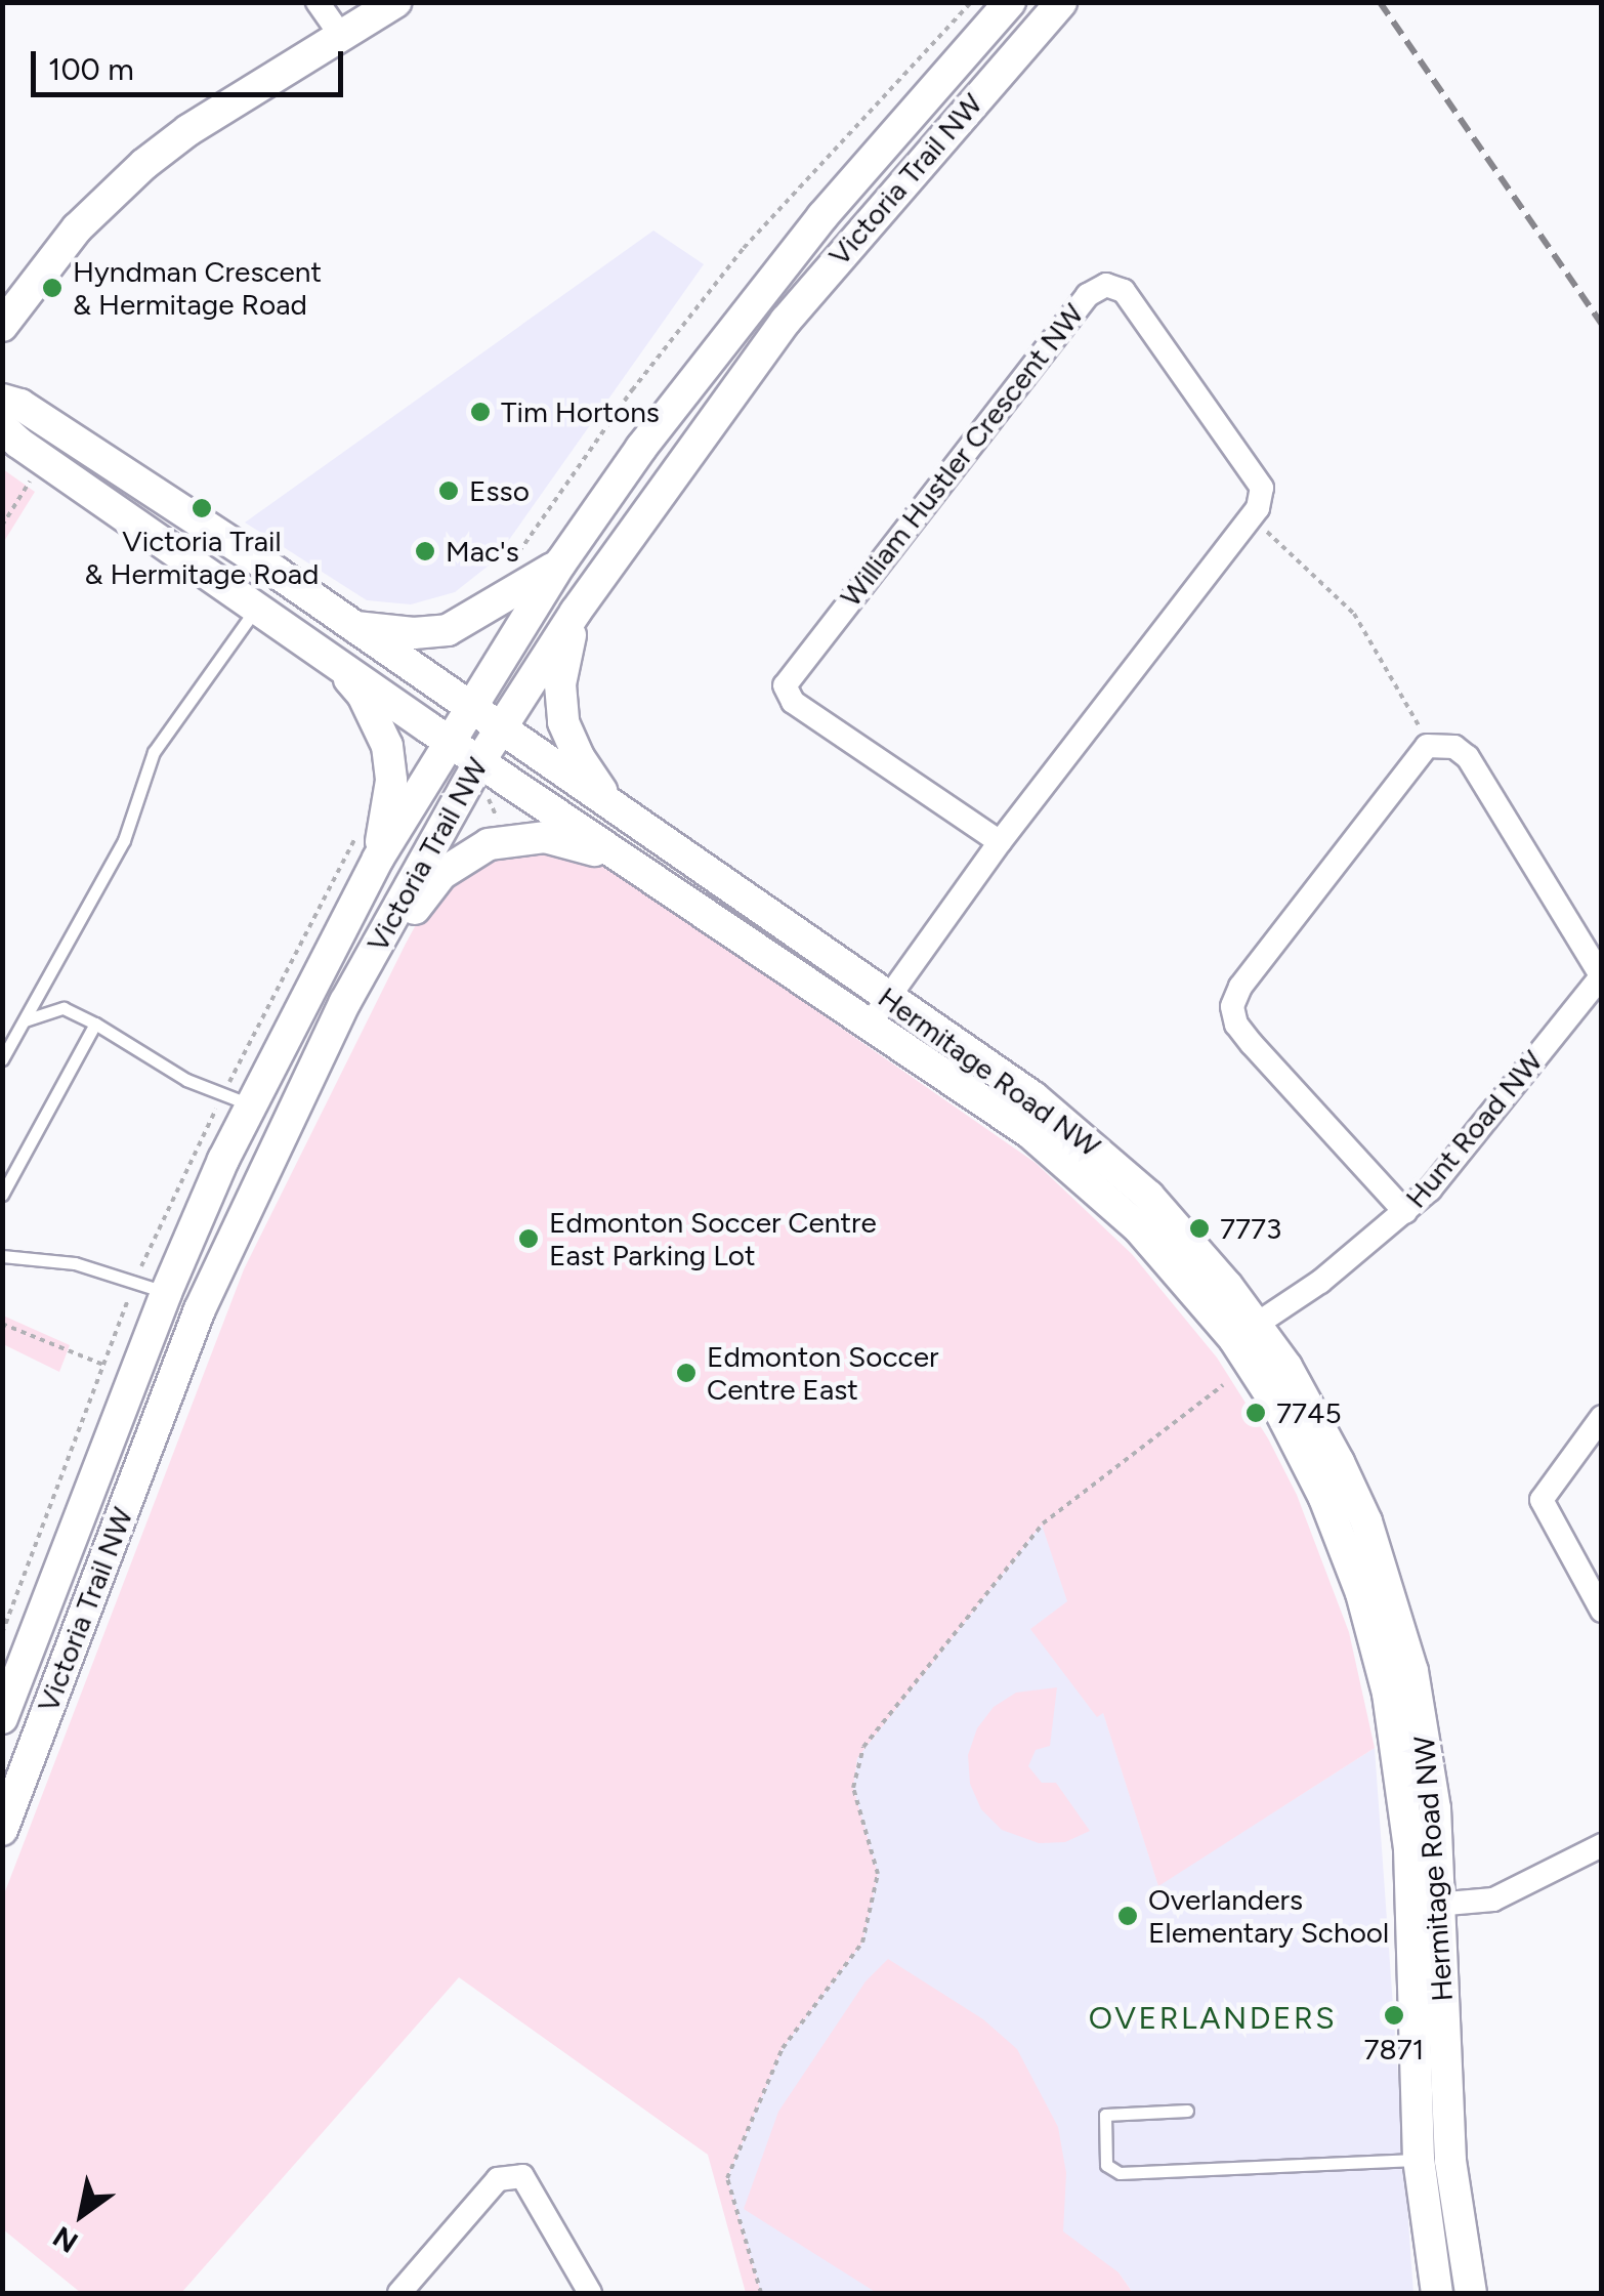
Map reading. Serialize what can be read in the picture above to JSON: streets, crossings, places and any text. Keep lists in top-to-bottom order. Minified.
{"streets":{"main road":["Victoria Trail NW","Hermitage Road NW"],"street":["William Hustler Crescent NW","Hunt Road NW"]},"crossings":[["Victoria Trail NW","Hermitage Road NW"],["Hermitage Road NW","Hunt Road NW"]],"districts":["OVERLANDERS"],"places":["Hyndman Crescent & Hermitage Road","Tim Hortons","Esso","Victoria Trail & Hermitage Road","Mac's","7773","Edmonton Soccer Centre East Parking Lot","Edmonton Soccer Centre East","7745","Overlanders Elementary School","7871"],"scale_bar":"100 m","north":"bottom left"}
